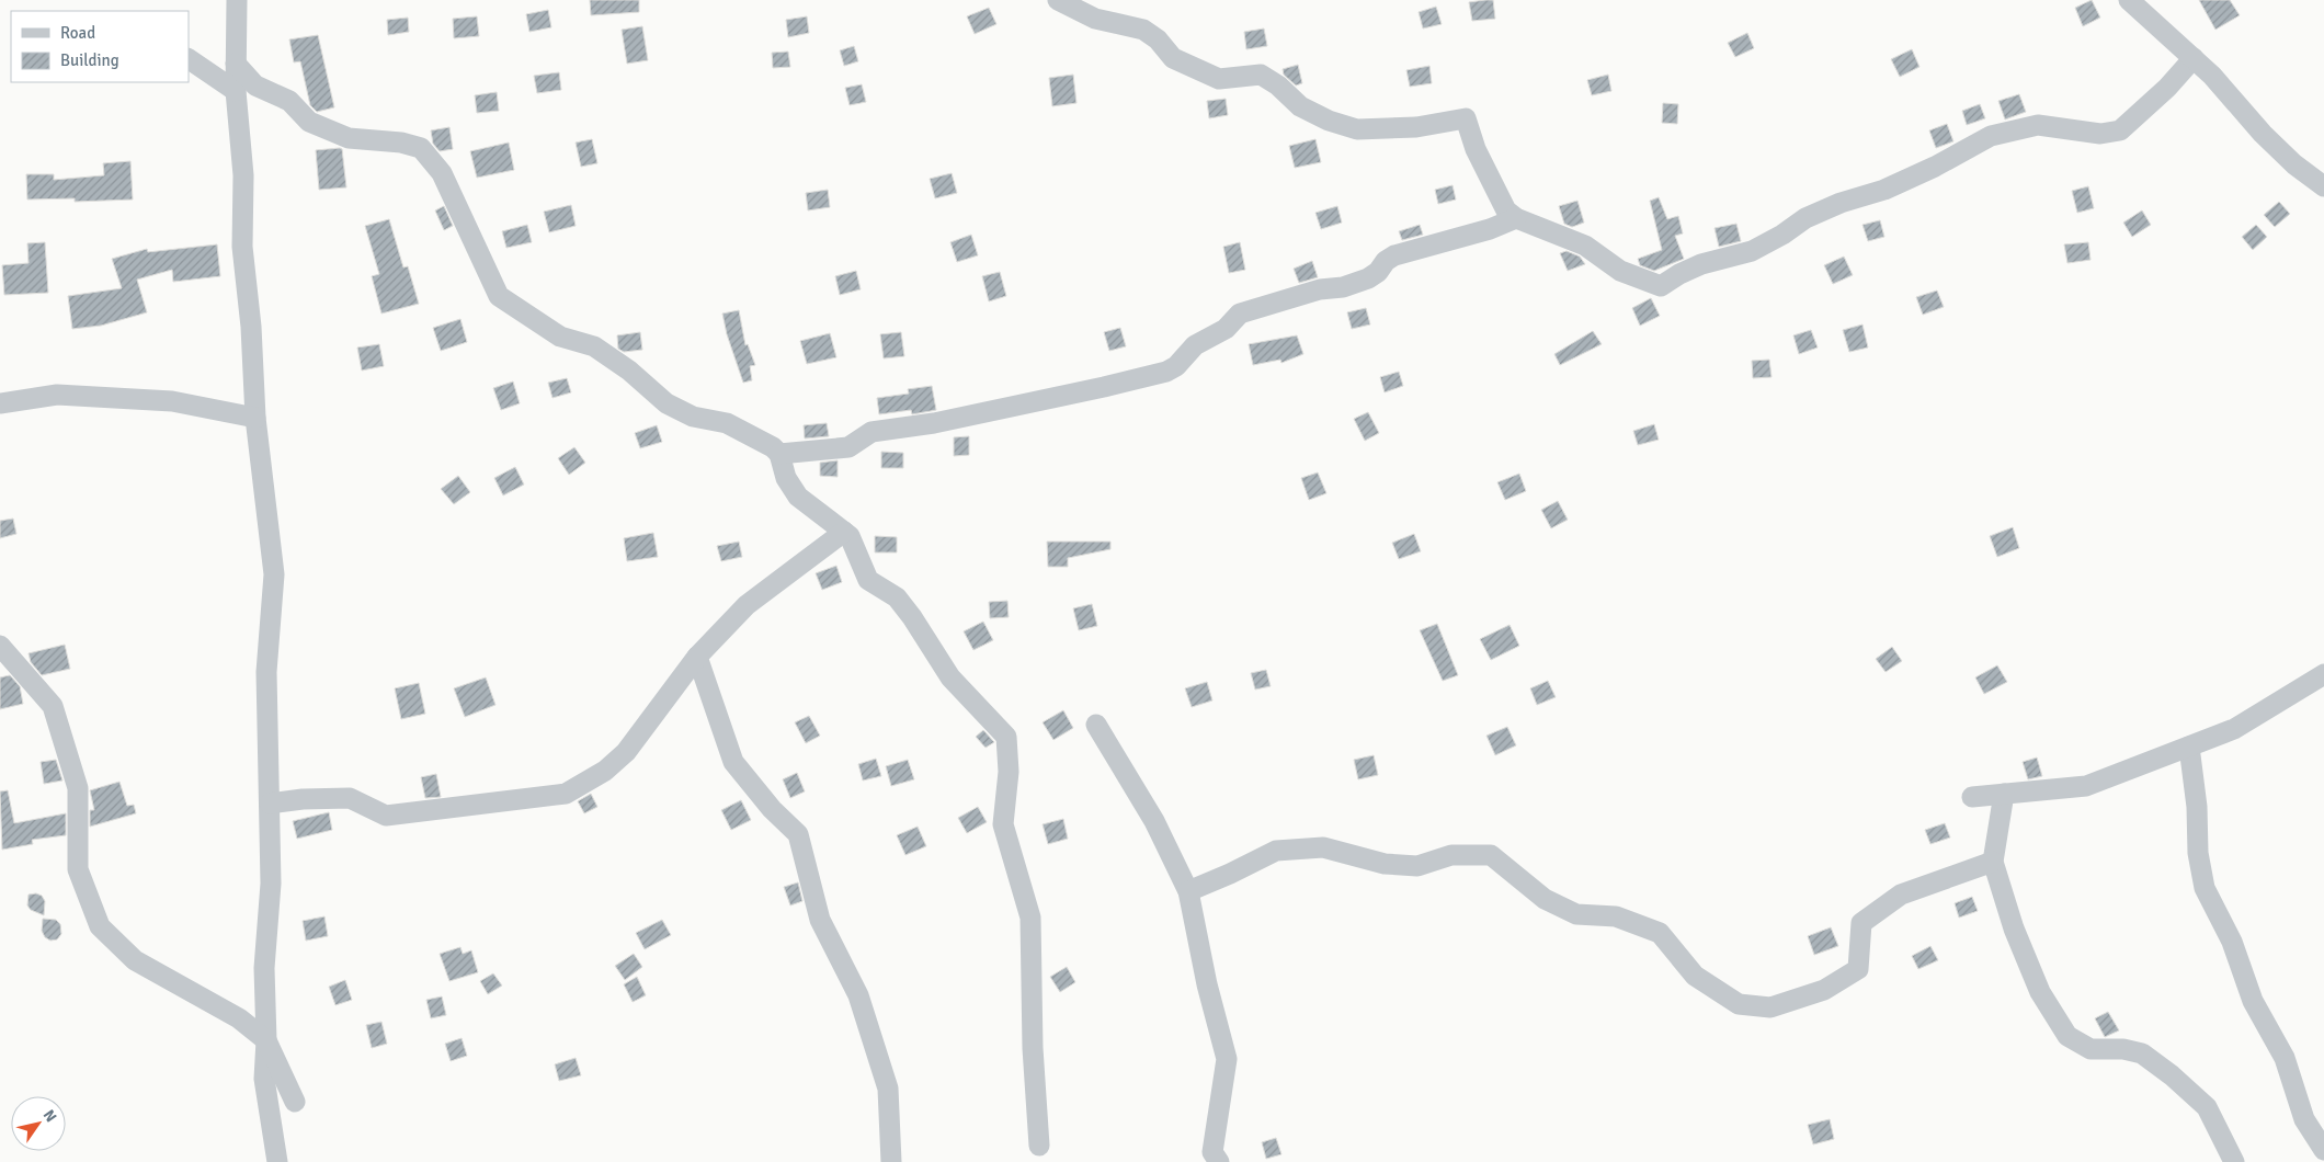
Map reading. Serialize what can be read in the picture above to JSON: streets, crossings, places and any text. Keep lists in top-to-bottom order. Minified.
{"legend":["Road","Building"],"north":"top right"}
